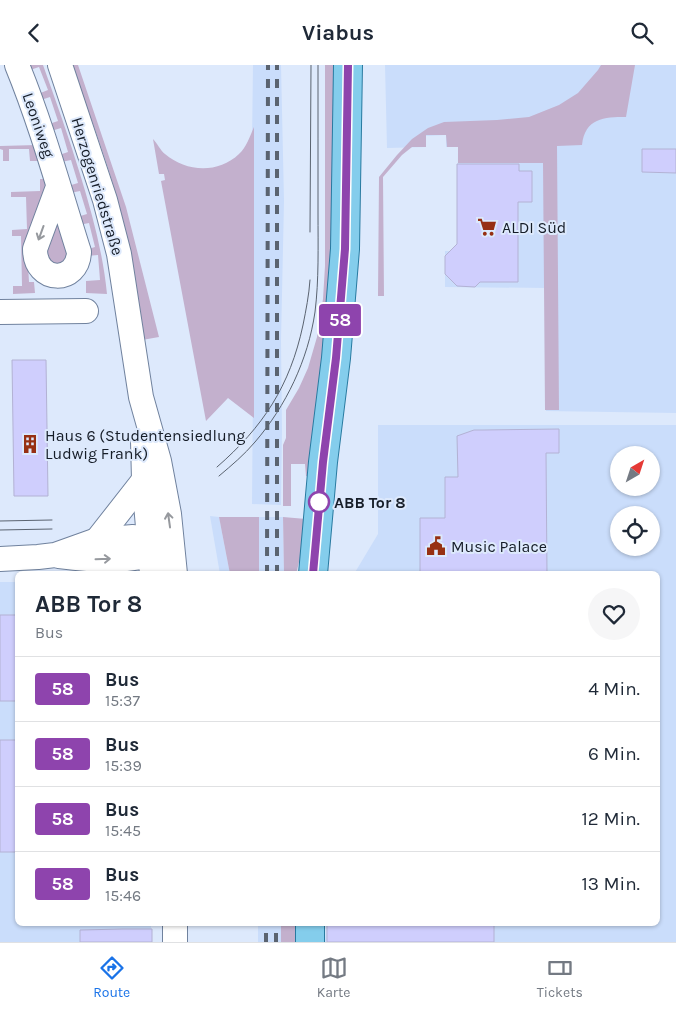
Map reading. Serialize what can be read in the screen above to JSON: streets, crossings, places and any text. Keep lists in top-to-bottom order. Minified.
{"streets":{"street":["Leoniweg","Herzogenriedstraße"]},"places":{"supermarket":["ALDI Süd"],"building":["Haus 6 (Studentensiedlung Ludwig Frank)"],"other":["ABB Tor 8"],"public building":["Music Palace"]},"lines":["bus line 58"],"north":"top right","page":{"header":"Viabus","on_map":"58","heading":["ABB Tor 8","Bus"],"list":[{"mark":"58","name":"Bus","note":"15:37","value":"4 Min."},{"mark":"58","name":"Bus","note":"15:39","value":"6 Min."},{"mark":"58","name":"Bus","note":"15:45","value":"12 Min."},{"mark":"58","name":"Bus","note":"15:46","value":"13 Min."}],"tabs":["Route","Karte","Tickets"]}}
